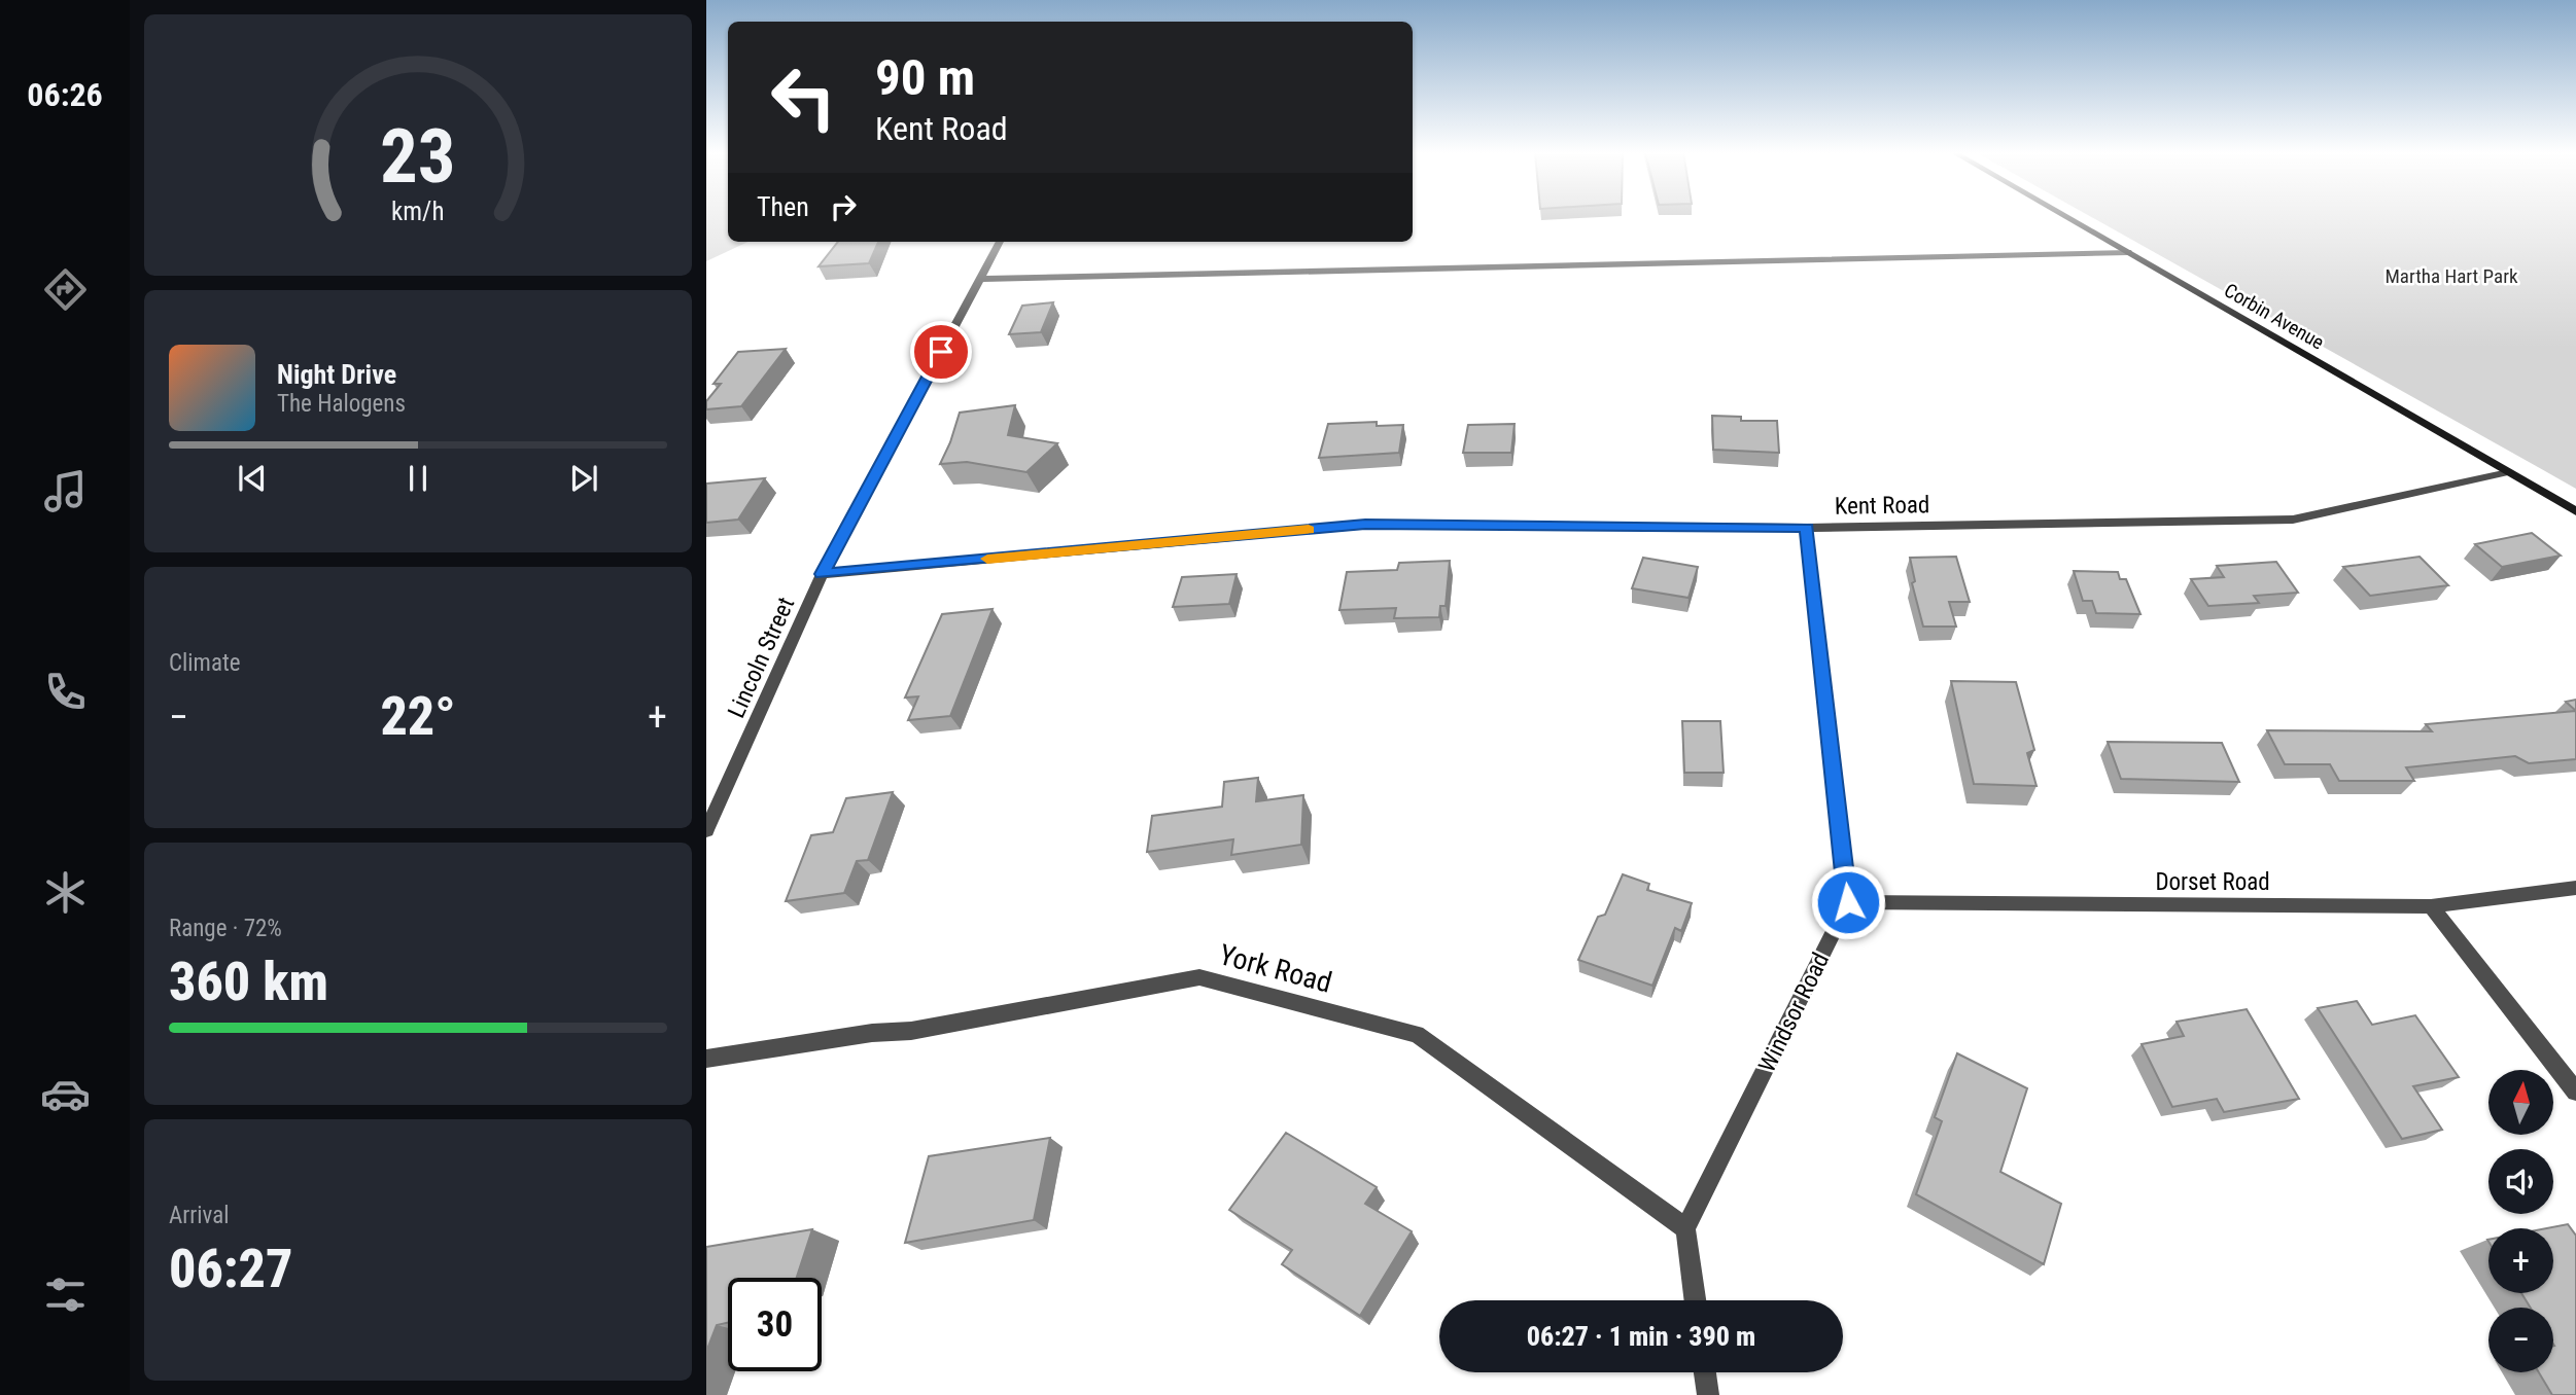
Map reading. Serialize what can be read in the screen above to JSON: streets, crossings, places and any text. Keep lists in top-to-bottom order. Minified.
{"streets":{"main road":["Corbin Avenue"],"street":["Kent Road","Lincoln Street","Dorset Road","York Road","Windsor Road"]},"crossings":[["Corbin Avenue","Kent Road"],["Kent Road","Lincoln Street"],["Dorset Road","Windsor Road"],["York Road","Windsor Road"]],"parks":["Martha Hart Park"],"north":"top","page":{"tabs":"06:26","turn":["90 m","Kent Road"],"then":"Then","song":["Night Drive","The Halogens"],"tile":["Climate",["Range · 72%","360 km"],["Arrival","06:27"]],"heat":["−","22°","+"],"map_buttons":["+","−"],"limit":"30","trip":"06:27 · 1 min · 390 m","gauge":["23","km/h"]}}
